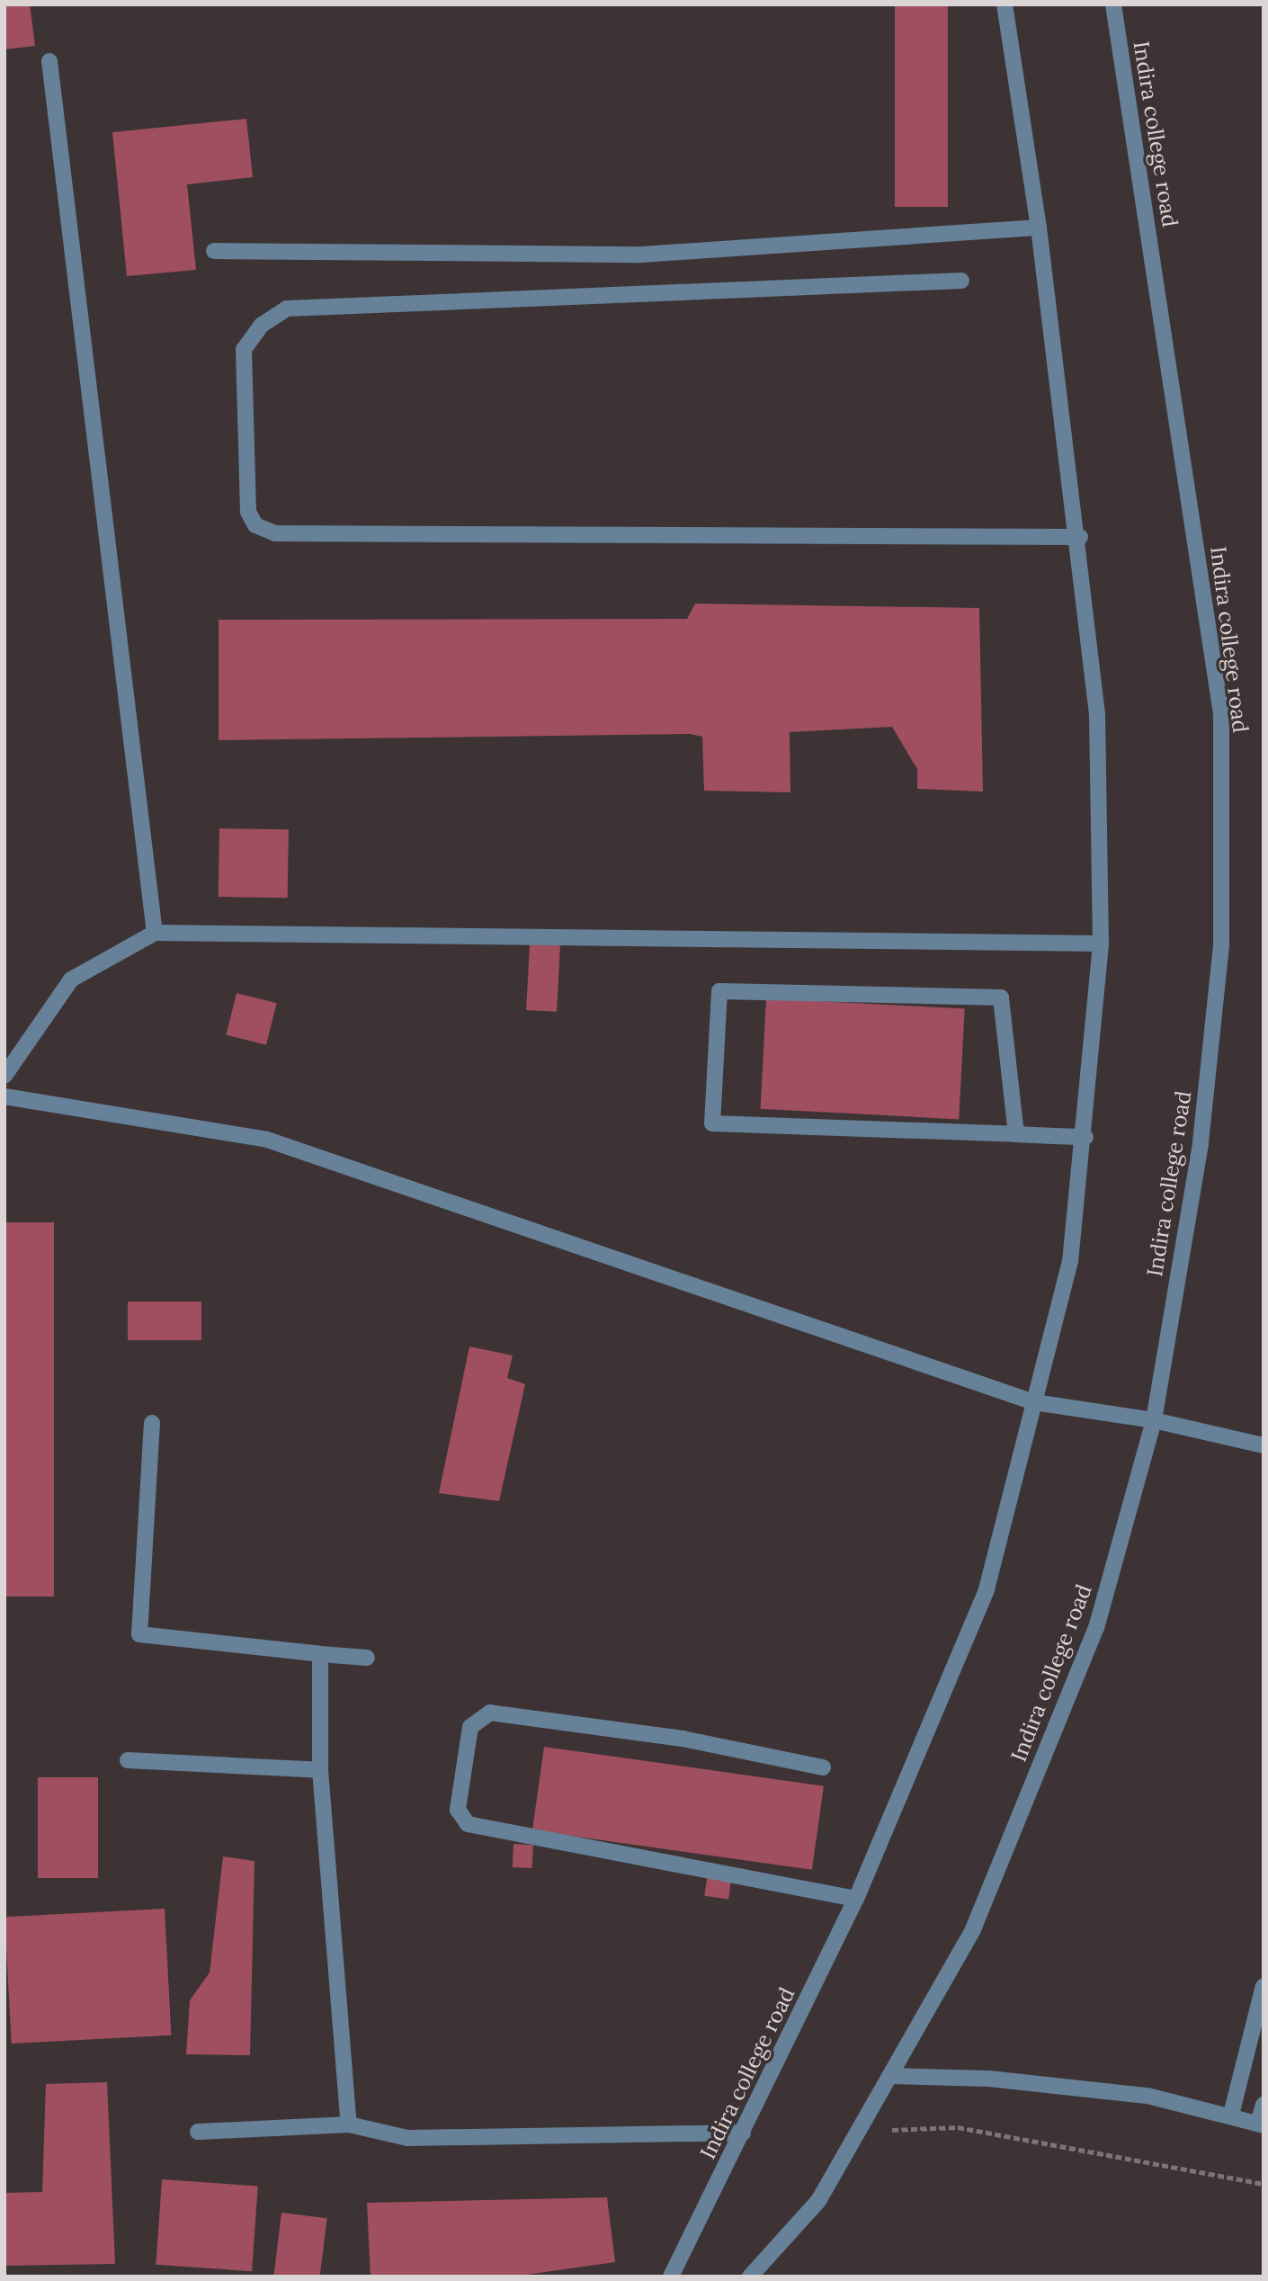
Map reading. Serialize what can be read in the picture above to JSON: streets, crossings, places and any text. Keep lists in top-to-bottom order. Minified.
{"streets":{"street":["Indira college road"]}}
